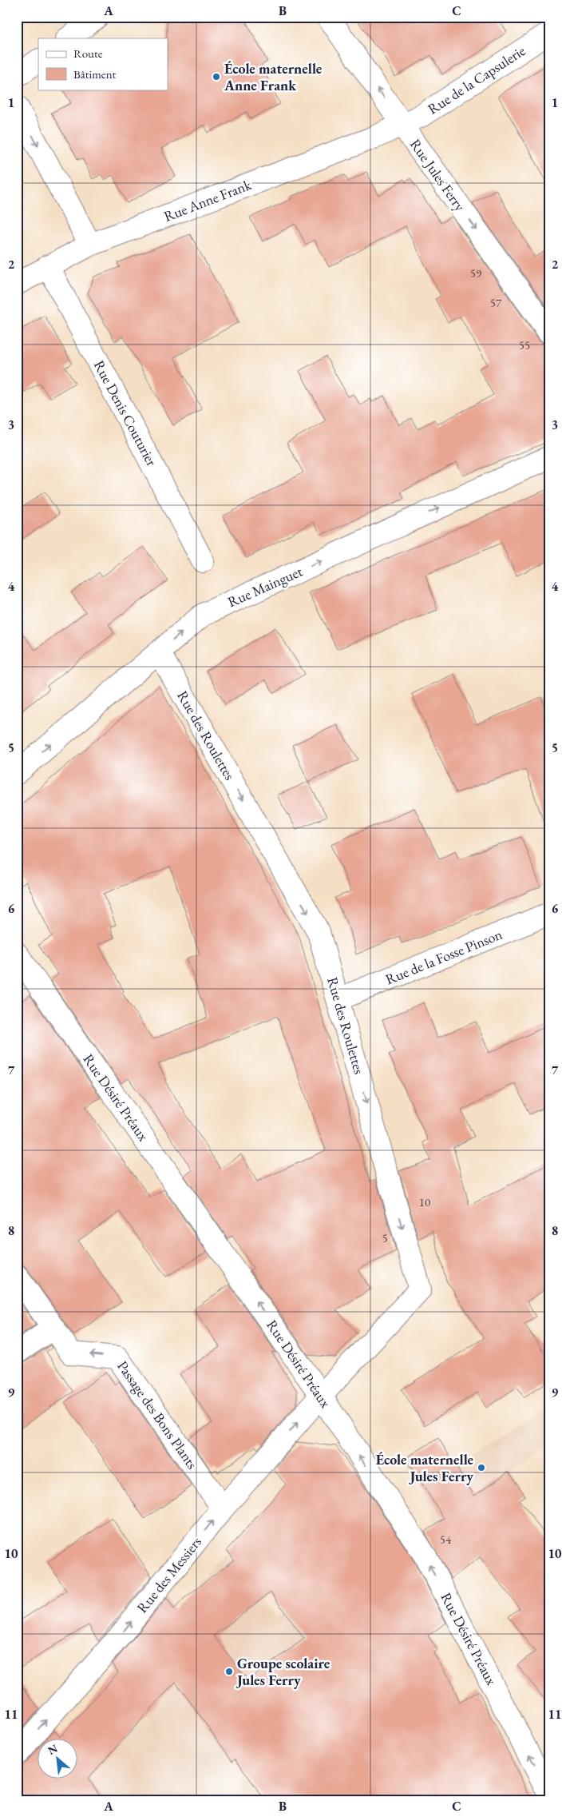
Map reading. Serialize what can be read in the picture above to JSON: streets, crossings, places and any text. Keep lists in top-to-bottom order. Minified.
{"streets":{"street":["Rue de la Capsulerie","Rue Jules Ferry","Rue Anne Frank","Rue Denis Couturier","Rue Mainguet","Rue des Roulettes","Rue de la Fosse Pinson","Rue Désiré Préaux","Passage des Bons Plants","Rue des Messiers"]},"crossings":[["Rue de la Capsulerie","Rue Jules Ferry"],["Rue de la Capsulerie","Rue Anne Frank"],["Rue Jules Ferry","Rue Anne Frank"],["Rue Anne Frank","Rue Denis Couturier"],["Rue Mainguet","Rue des Roulettes"],["Rue des Roulettes","Rue de la Fosse Pinson"],["Rue des Roulettes","Rue Désiré Préaux"],["Rue des Roulettes","Rue des Messiers"],["Rue Désiré Préaux","Rue des Messiers"],["Passage des Bons Plants","Rue des Messiers"]],"one_way":["Rue Mainguet","Rue des Roulettes","Rue Désiré Préaux","Passage des Bons Plants","Rue des Messiers"],"places":["École maternelle Anne Frank","École maternelle Jules Ferry","Groupe scolaire Jules Ferry"],"house_numbers":["59","57","55","10","5","54"],"legend":["Route","Bâtiment"],"north":"top left","grid":{"columns":["A","B","C"],"rows":["1","2","3","4","5","6","7","8","9","10","11"]}}
